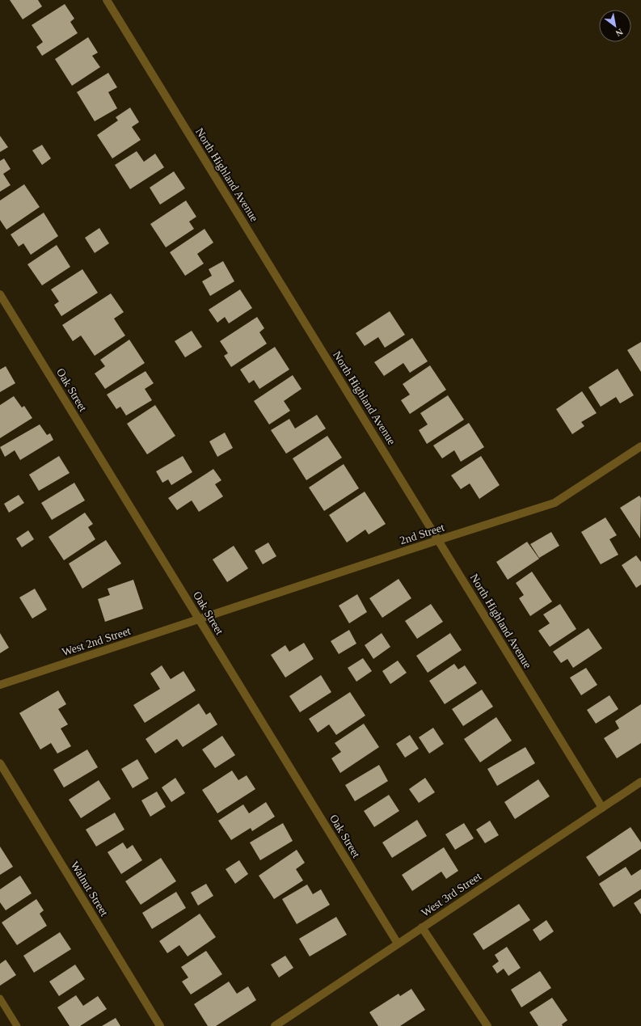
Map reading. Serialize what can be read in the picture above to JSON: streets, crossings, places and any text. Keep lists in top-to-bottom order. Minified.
{"streets":{"street":["North Highland Avenue","Oak Street","2nd Street","West 2nd Street","Walnut Street","West 3rd Street"]},"crossings":[["North Highland Avenue","2nd Street"],["North Highland Avenue","West 3rd Street"],["Oak Street","2nd Street"],["Oak Street","West 2nd Street"],["Oak Street","West 3rd Street"],["2nd Street","West 2nd Street"]],"north":"bottom right"}
